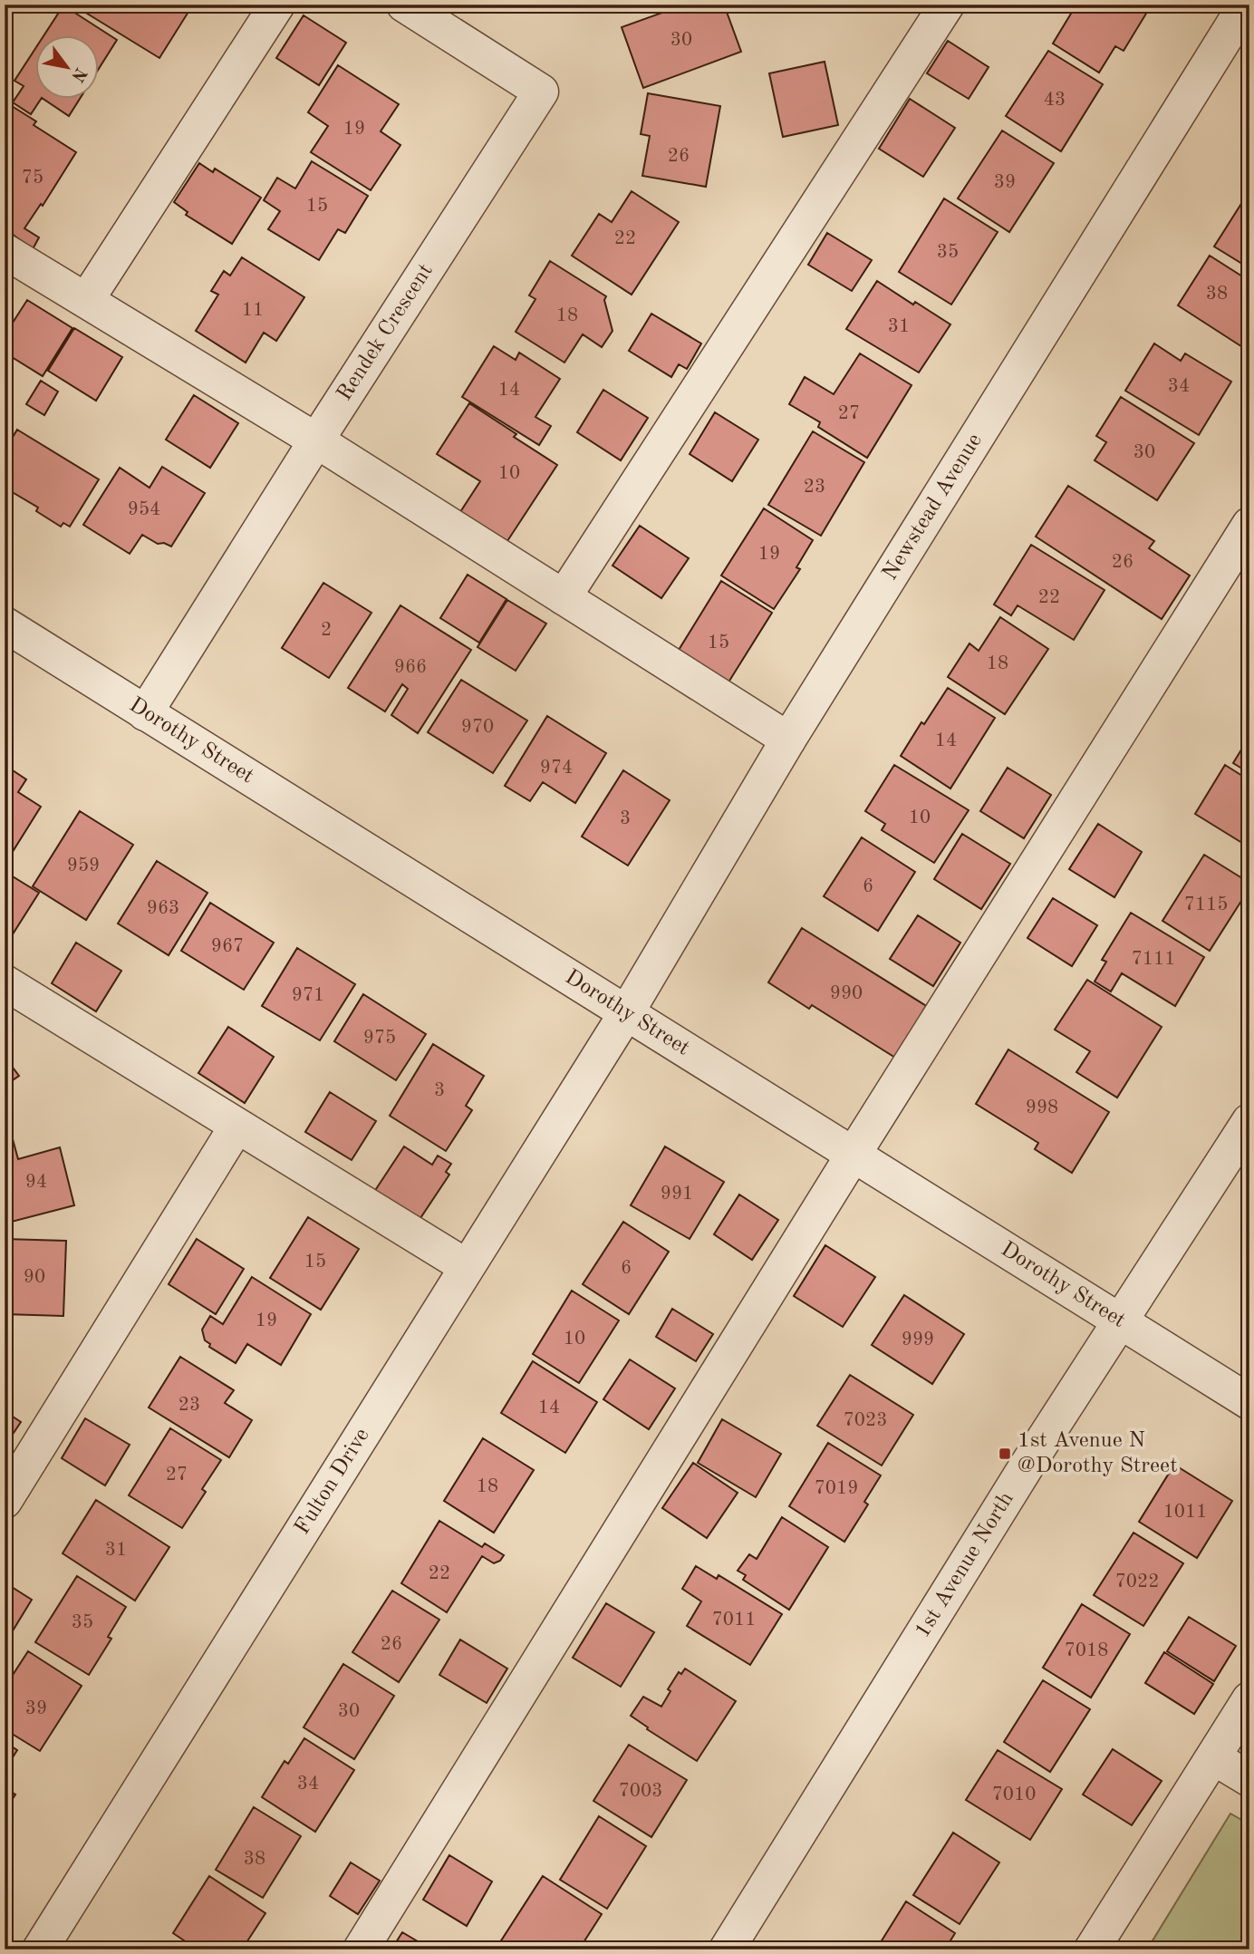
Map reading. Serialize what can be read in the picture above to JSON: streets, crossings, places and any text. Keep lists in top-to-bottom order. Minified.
{"streets":{"street":["Rendek Crescent","Newstead Avenue","Dorothy Street","Fulton Drive","1st Avenue North"]},"crossings":[["Rendek Crescent","Dorothy Street"],["Newstead Avenue","Dorothy Street"],["Newstead Avenue","Fulton Drive"],["Dorothy Street","Fulton Drive"],["Dorothy Street","1st Avenue North"]],"places":{"transit":["1st Avenue N @Dorothy Street"]},"house_numbers":["30","43","19","26","75","39","15","22","35","38","11","18","31","34","14","27","30","10","23","954","19","26","22","2","15","18","966","970","14","974","10","3","959","6","7115","963","967","7111","990","971","975","3","998","94","991","15","6","90","19","10","999","23","14","7023","27","18","7019","1011","31","22","7022","7011","35","26","7018","39","30","34","7003","7010","38"],"north":"bottom right"}
